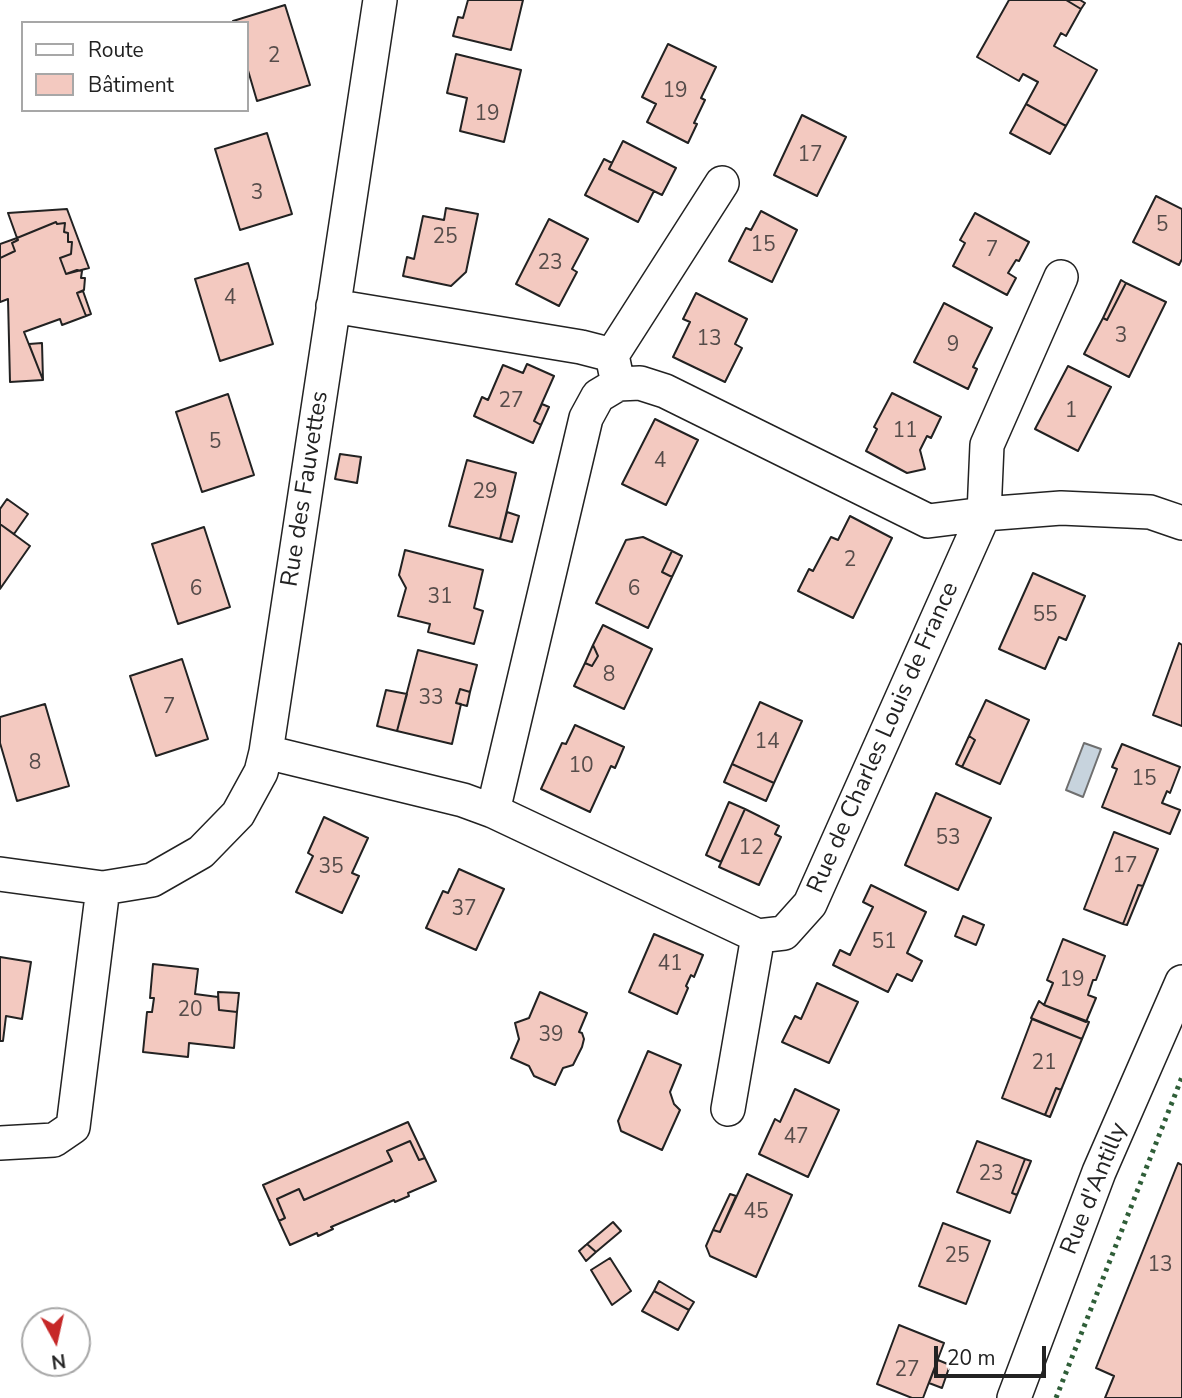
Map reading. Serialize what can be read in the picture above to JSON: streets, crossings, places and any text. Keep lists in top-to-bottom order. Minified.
{"streets":{"street":["Rue des Fauvettes","Rue de Charles Louis de France","Rue d'Antilly"]},"house_numbers":["2","19","19","17","3","5","25","15","7","23","4","3","13","9","27","1","11","5","4","29","2","6","6","31","55","8","33","7","14","8","10","15","53","12","17","35","37","51","41","19","20","39","21","47","23","45","25","13","27"],"legend":["Route","Bâtiment"],"scale_bar":"20 m","north":"bottom"}
